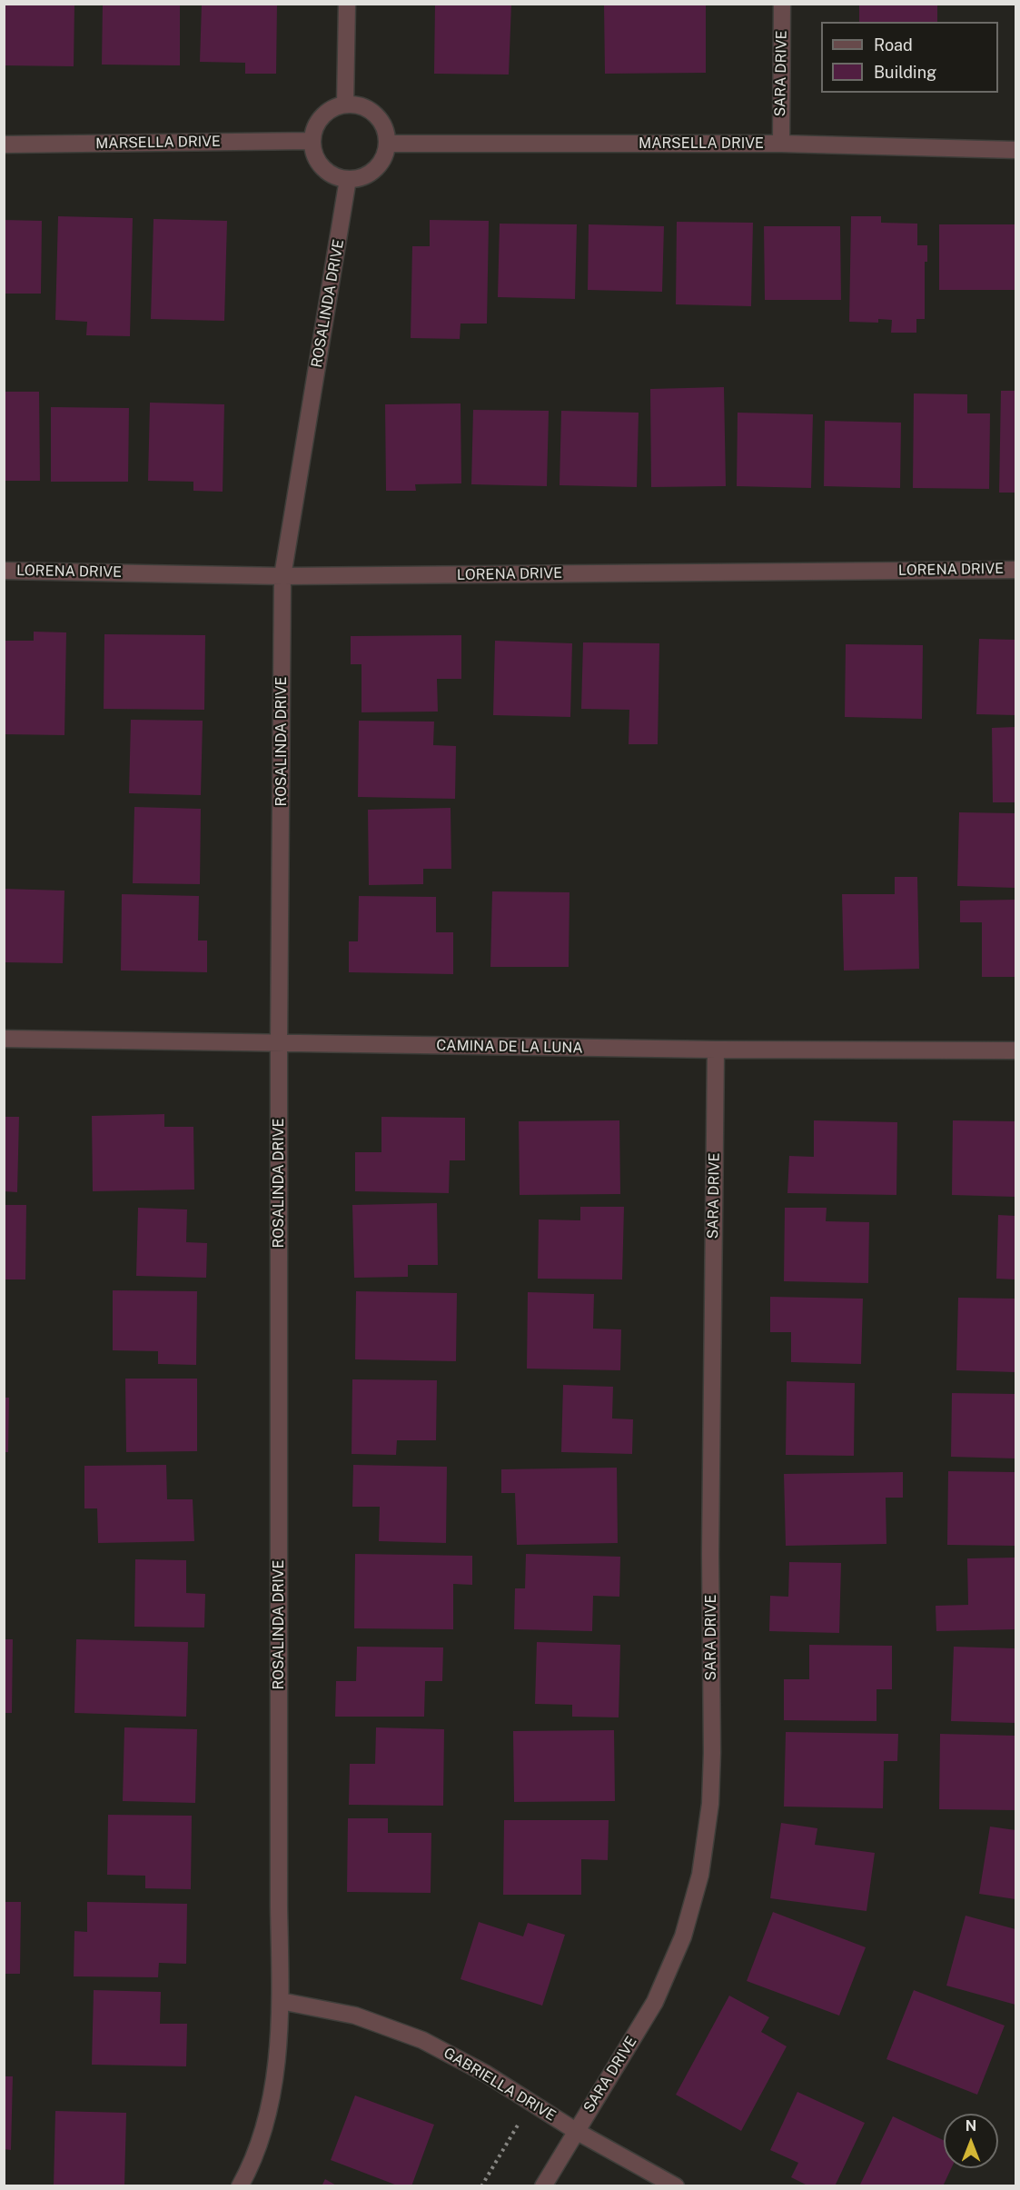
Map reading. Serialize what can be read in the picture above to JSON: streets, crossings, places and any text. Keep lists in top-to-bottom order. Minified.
{"streets":{"street":["SARA DRIVE","MARSELLA DRIVE","ROSALINDA DRIVE","LORENA DRIVE","CAMINA DE LA LUNA","GABRIELLA DRIVE"]},"crossings":[["SARA DRIVE","MARSELLA DRIVE"],["SARA DRIVE","CAMINA DE LA LUNA"],["SARA DRIVE","GABRIELLA DRIVE"],["MARSELLA DRIVE","ROSALINDA DRIVE"],["ROSALINDA DRIVE","LORENA DRIVE"],["ROSALINDA DRIVE","CAMINA DE LA LUNA"],["ROSALINDA DRIVE","GABRIELLA DRIVE"]],"legend":["Road","Building"],"north":"top"}
